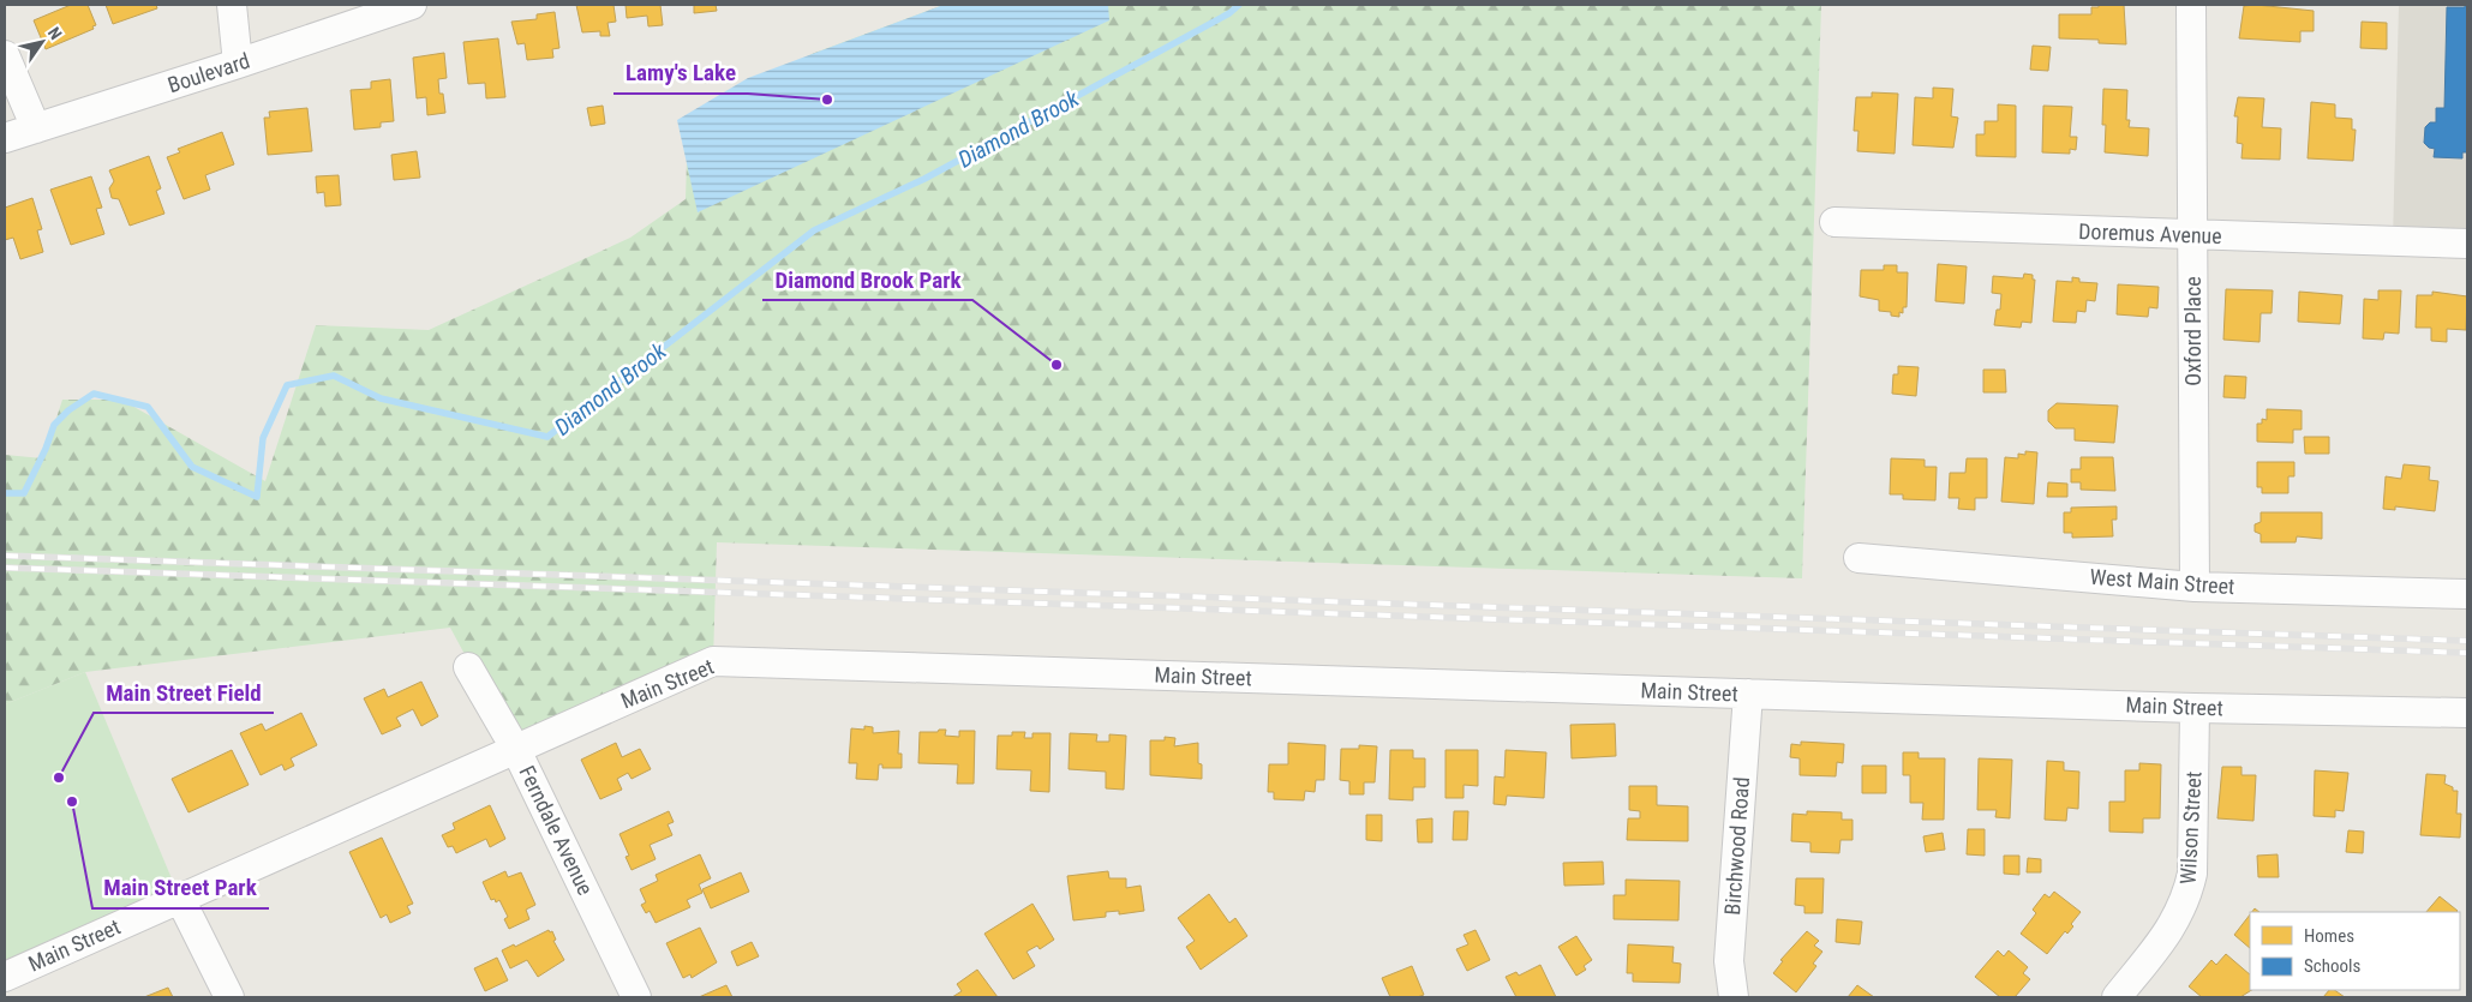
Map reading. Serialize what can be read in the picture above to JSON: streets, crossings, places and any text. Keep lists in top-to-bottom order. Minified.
{"streets":{"street":["Boulevard","Doremus Avenue","Oxford Place","West Main Street","Main Street","Wilson Street","Ferndale Avenue","Birchwood Road"]},"crossings":[["Doremus Avenue","Oxford Place"],["Oxford Place","West Main Street"],["Main Street","Wilson Street"],["Main Street","Ferndale Avenue"],["Main Street","Birchwood Road"]],"water":["Diamond Brook"],"places":["Lamy's Lake","Diamond Brook Park","Main Street Field","Main Street Park"],"legend":["Homes","Schools"],"north":"top right"}
